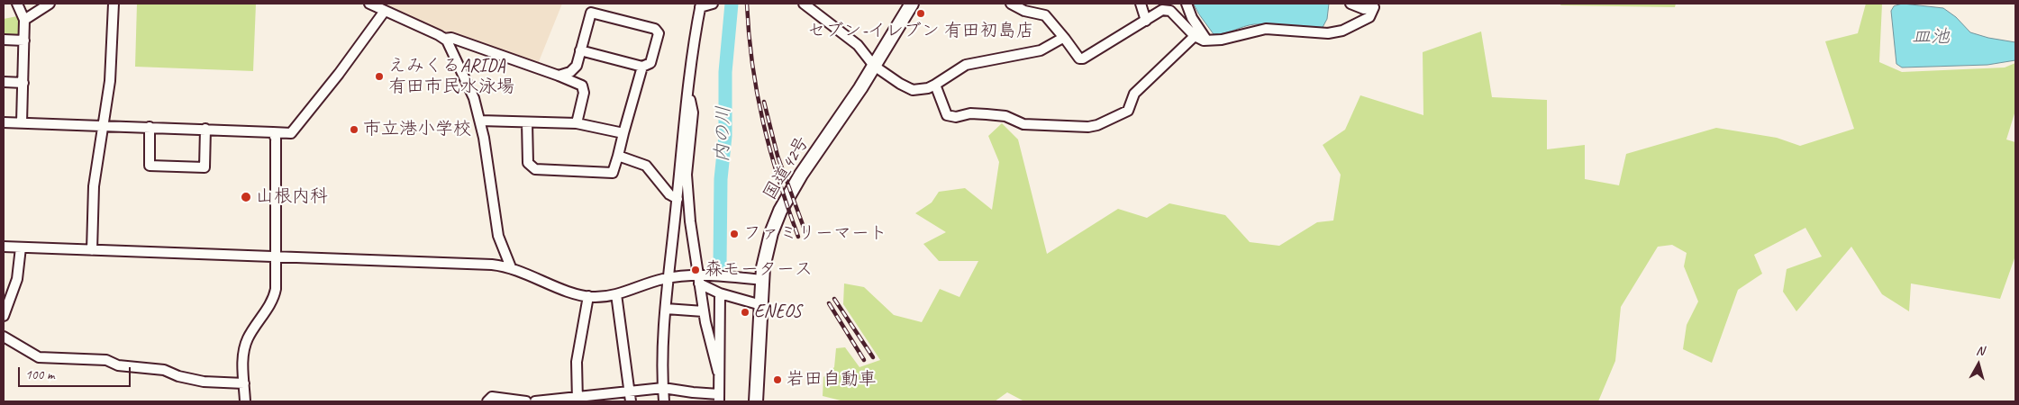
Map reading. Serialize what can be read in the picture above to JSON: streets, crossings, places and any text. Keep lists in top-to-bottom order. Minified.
{"streets":{"highway":["国道42号"]},"water":["皿池","内の川"],"places":["セブン-イレブン 有田初島店","えみくるARIDA 有田市民水泳場","市立港小学校","山根内科","ファミリーマート","森モータース","ENEOS","岩田自動車"],"scale_bar":"100 m","north":"top"}
